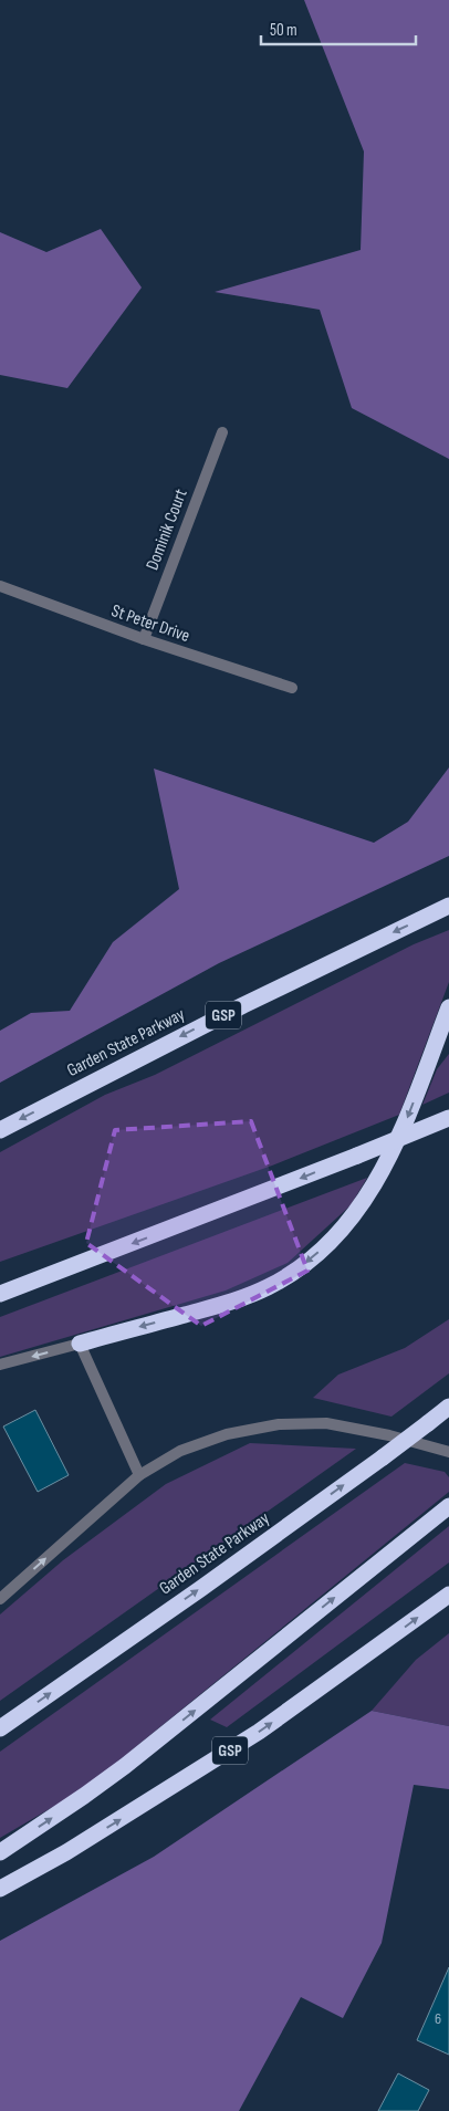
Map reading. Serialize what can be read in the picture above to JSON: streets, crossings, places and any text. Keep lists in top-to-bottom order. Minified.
{"streets":{"highway":["GSP","Garden State Parkway"],"street":["Dominik Court","St Peter Drive"]},"crossings":[["Dominik Court","St Peter Drive"]],"house_numbers":["6"],"scale_bar":"50 m"}
